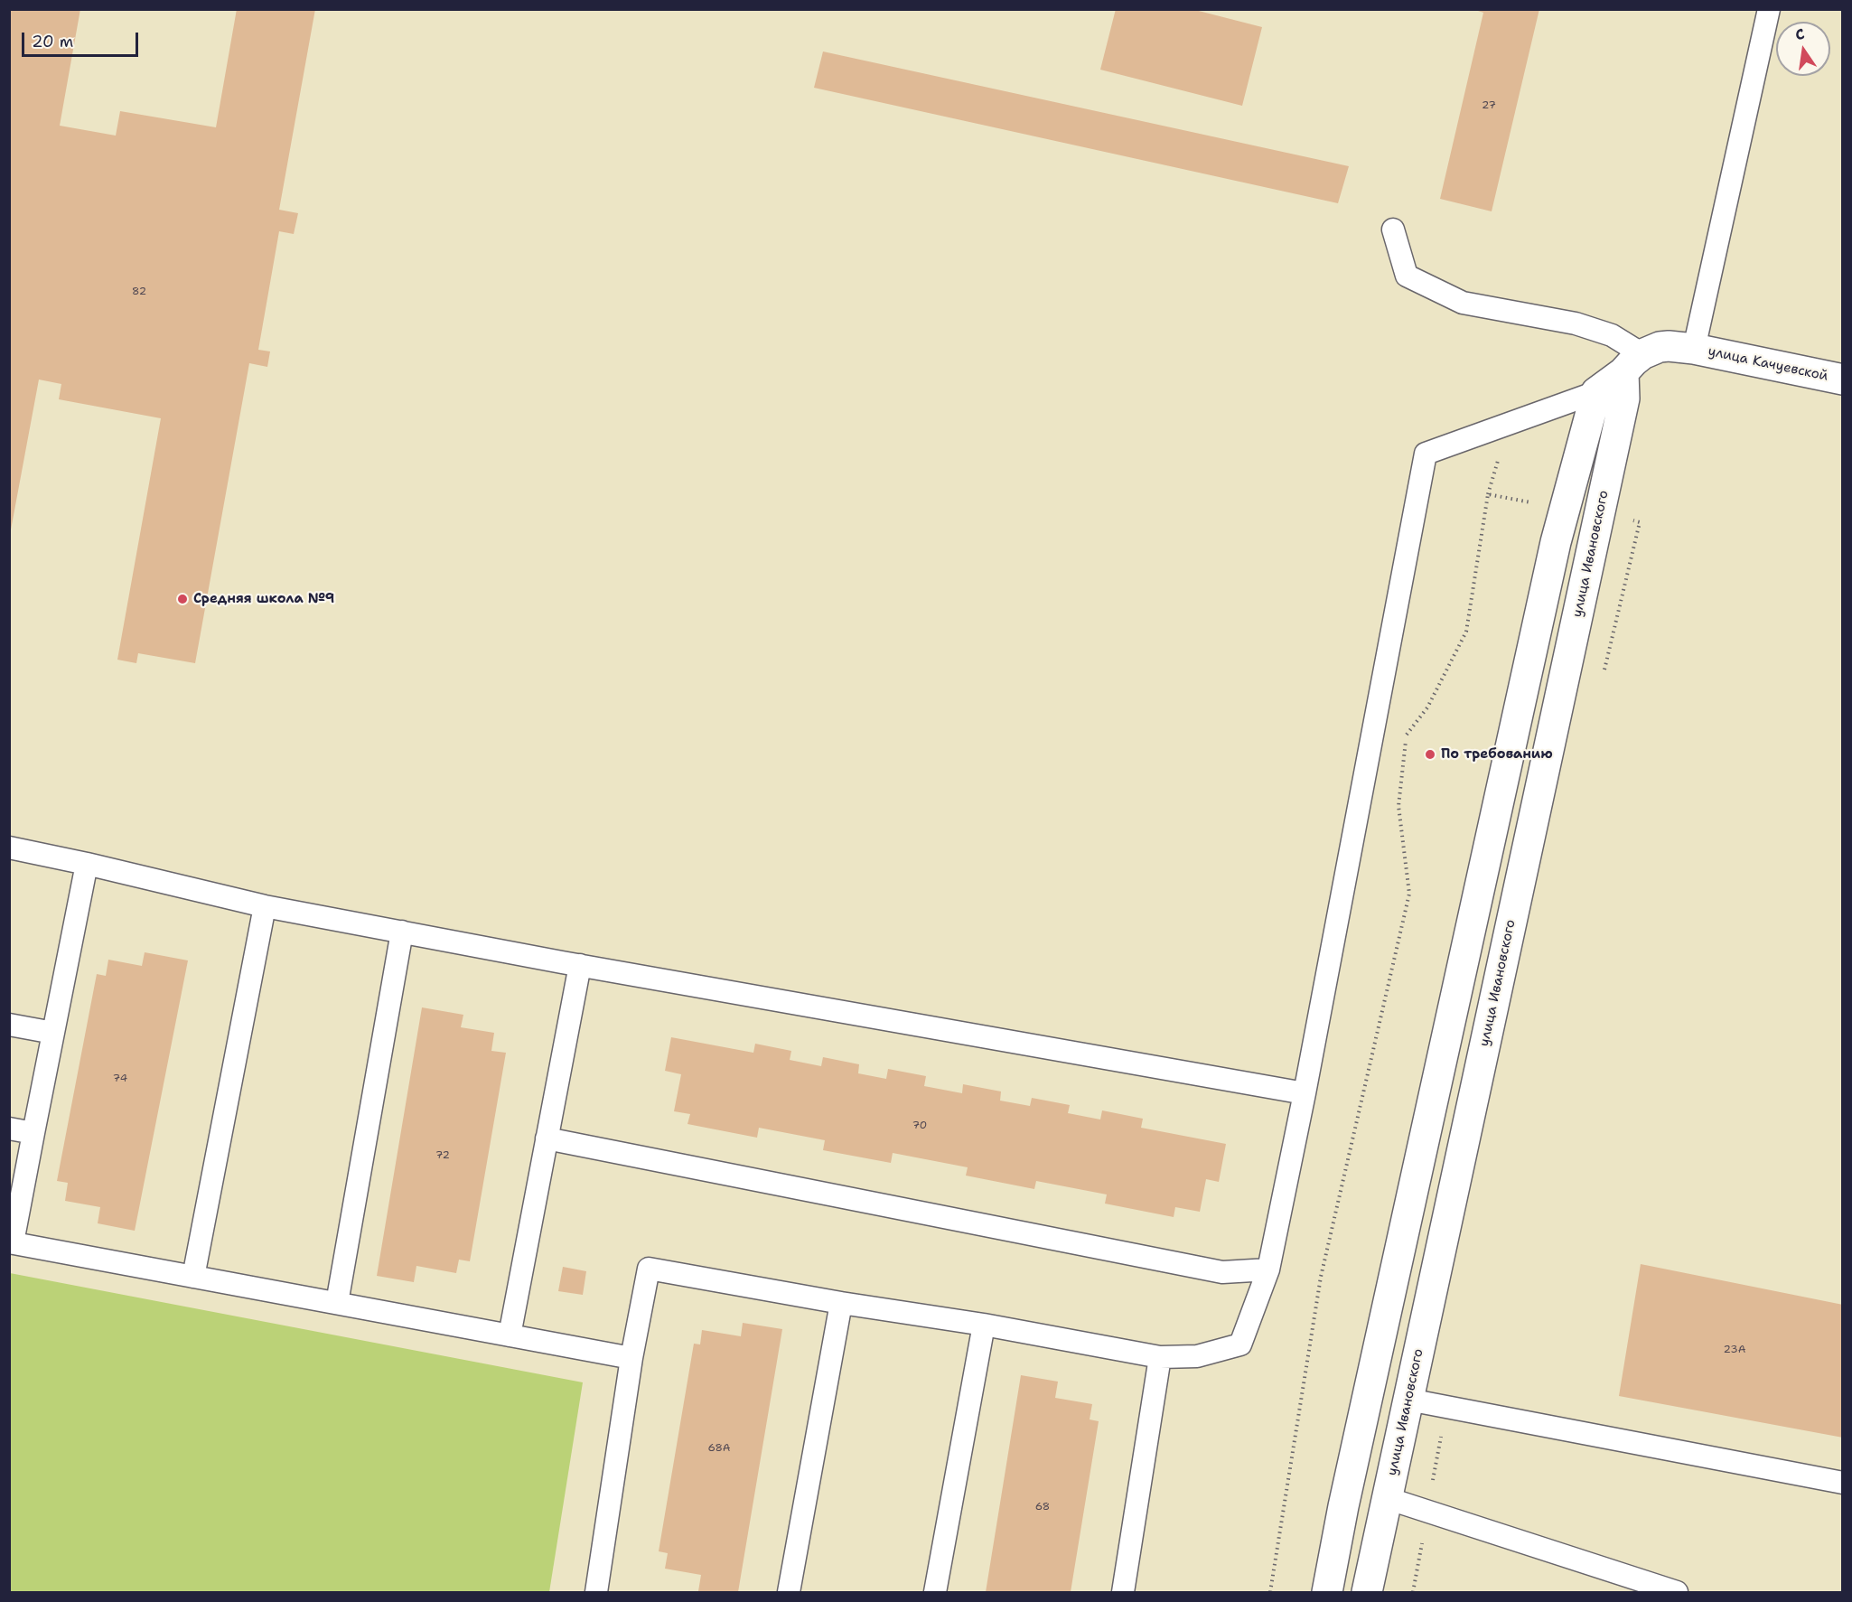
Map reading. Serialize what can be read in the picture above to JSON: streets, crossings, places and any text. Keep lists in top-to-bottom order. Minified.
{"streets":{"street":["улица Качуевской","улица Ивановского"]},"crossings":[["улица Качуевской","улица Ивановского"]],"places":["Средняя школа №9","По требованию"],"house_numbers":["27","82","74","70","72","23А","68А","68"],"scale_bar":"20 m","north":"top"}
